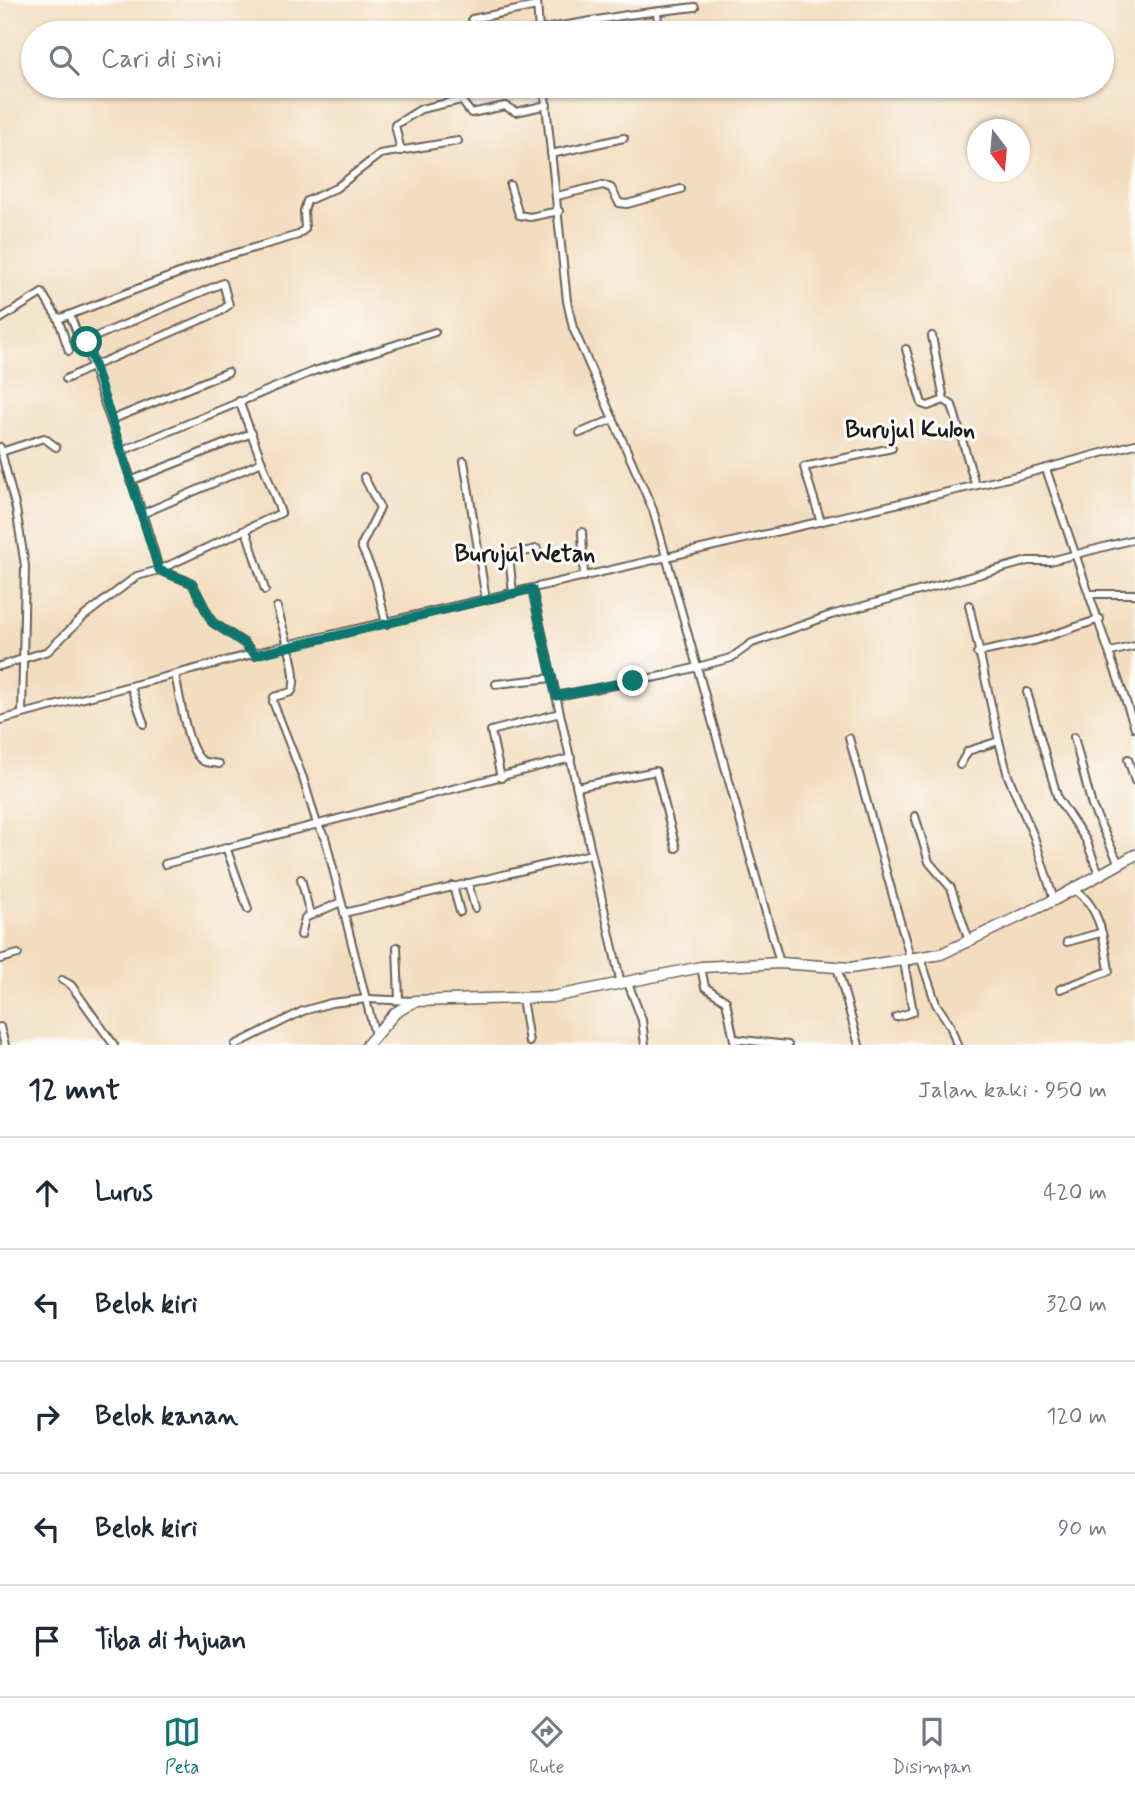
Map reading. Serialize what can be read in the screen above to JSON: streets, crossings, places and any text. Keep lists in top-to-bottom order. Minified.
{"districts":["Burujul Kulon","Burujul Wetan"],"north":"bottom","page":{"search":"Cari di sini","heading":["12 mnt","Jalan kaki · 950 m"],"list":[["Lurus","420 m"],["Belok kiri","320 m"],["Belok kanan","120 m"],["Belok kiri","90 m"],"Tiba di tujuan"],"nav":["Peta","Rute","Disimpan"]}}
